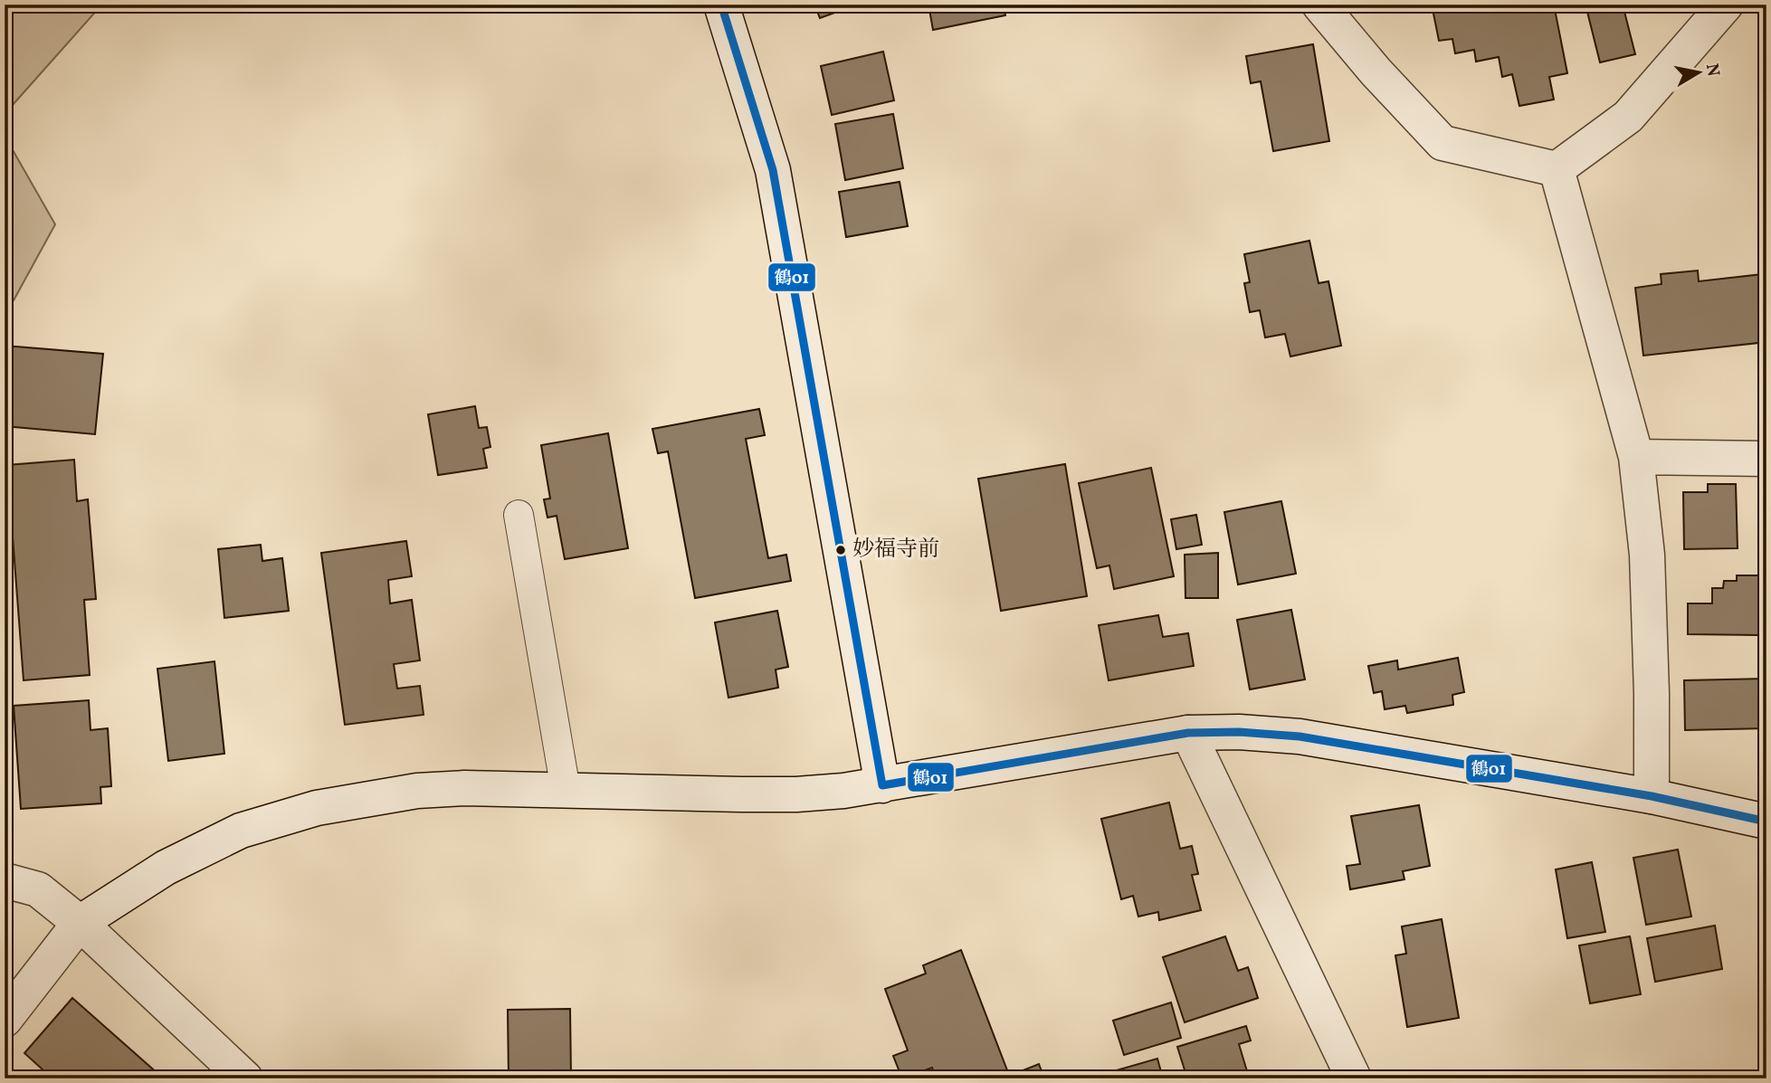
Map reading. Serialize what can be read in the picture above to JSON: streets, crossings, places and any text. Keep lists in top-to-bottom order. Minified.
{"places":["妙福寺前"],"lines":["transit line 鶴01"],"north":"right"}
